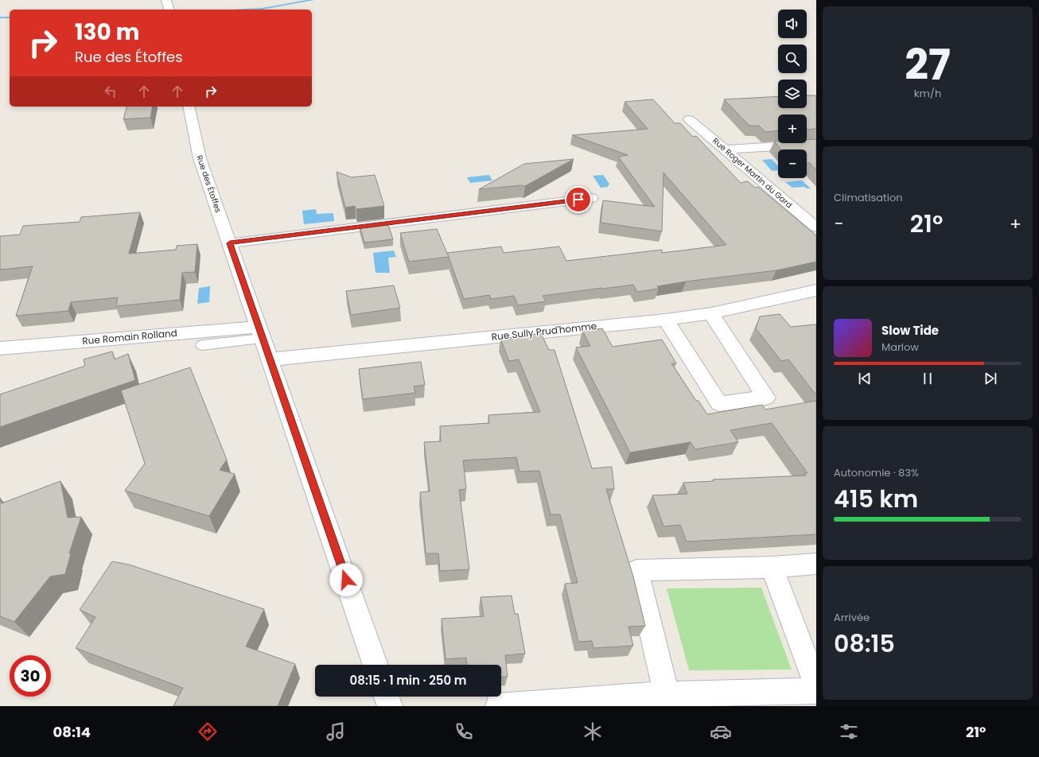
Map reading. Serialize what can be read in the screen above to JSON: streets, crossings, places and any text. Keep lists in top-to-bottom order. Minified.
{"streets":{"street":["Rue Roger Martin du Gard","Rue des Étoffes","Rue Sully Prud'homme","Rue Romain Rolland"]},"crossings":[["Rue des Étoffes","Rue Sully Prud'homme"],["Rue des Étoffes","Rue Romain Rolland"]],"page":{"tile":[["27","km/h"],"Climatisation",["Autonomie · 83%","415 km"],["Arrivée","08:15"]],"map_buttons":["+","−"],"turn":["130 m","Rue des Étoffes"],"heat":["−","21°","+"],"song":["Slow Tide","Marlow"],"limit":"30","trip":"08:15 · 1 min · 250 m","tabs":["08:14","21°"]}}
